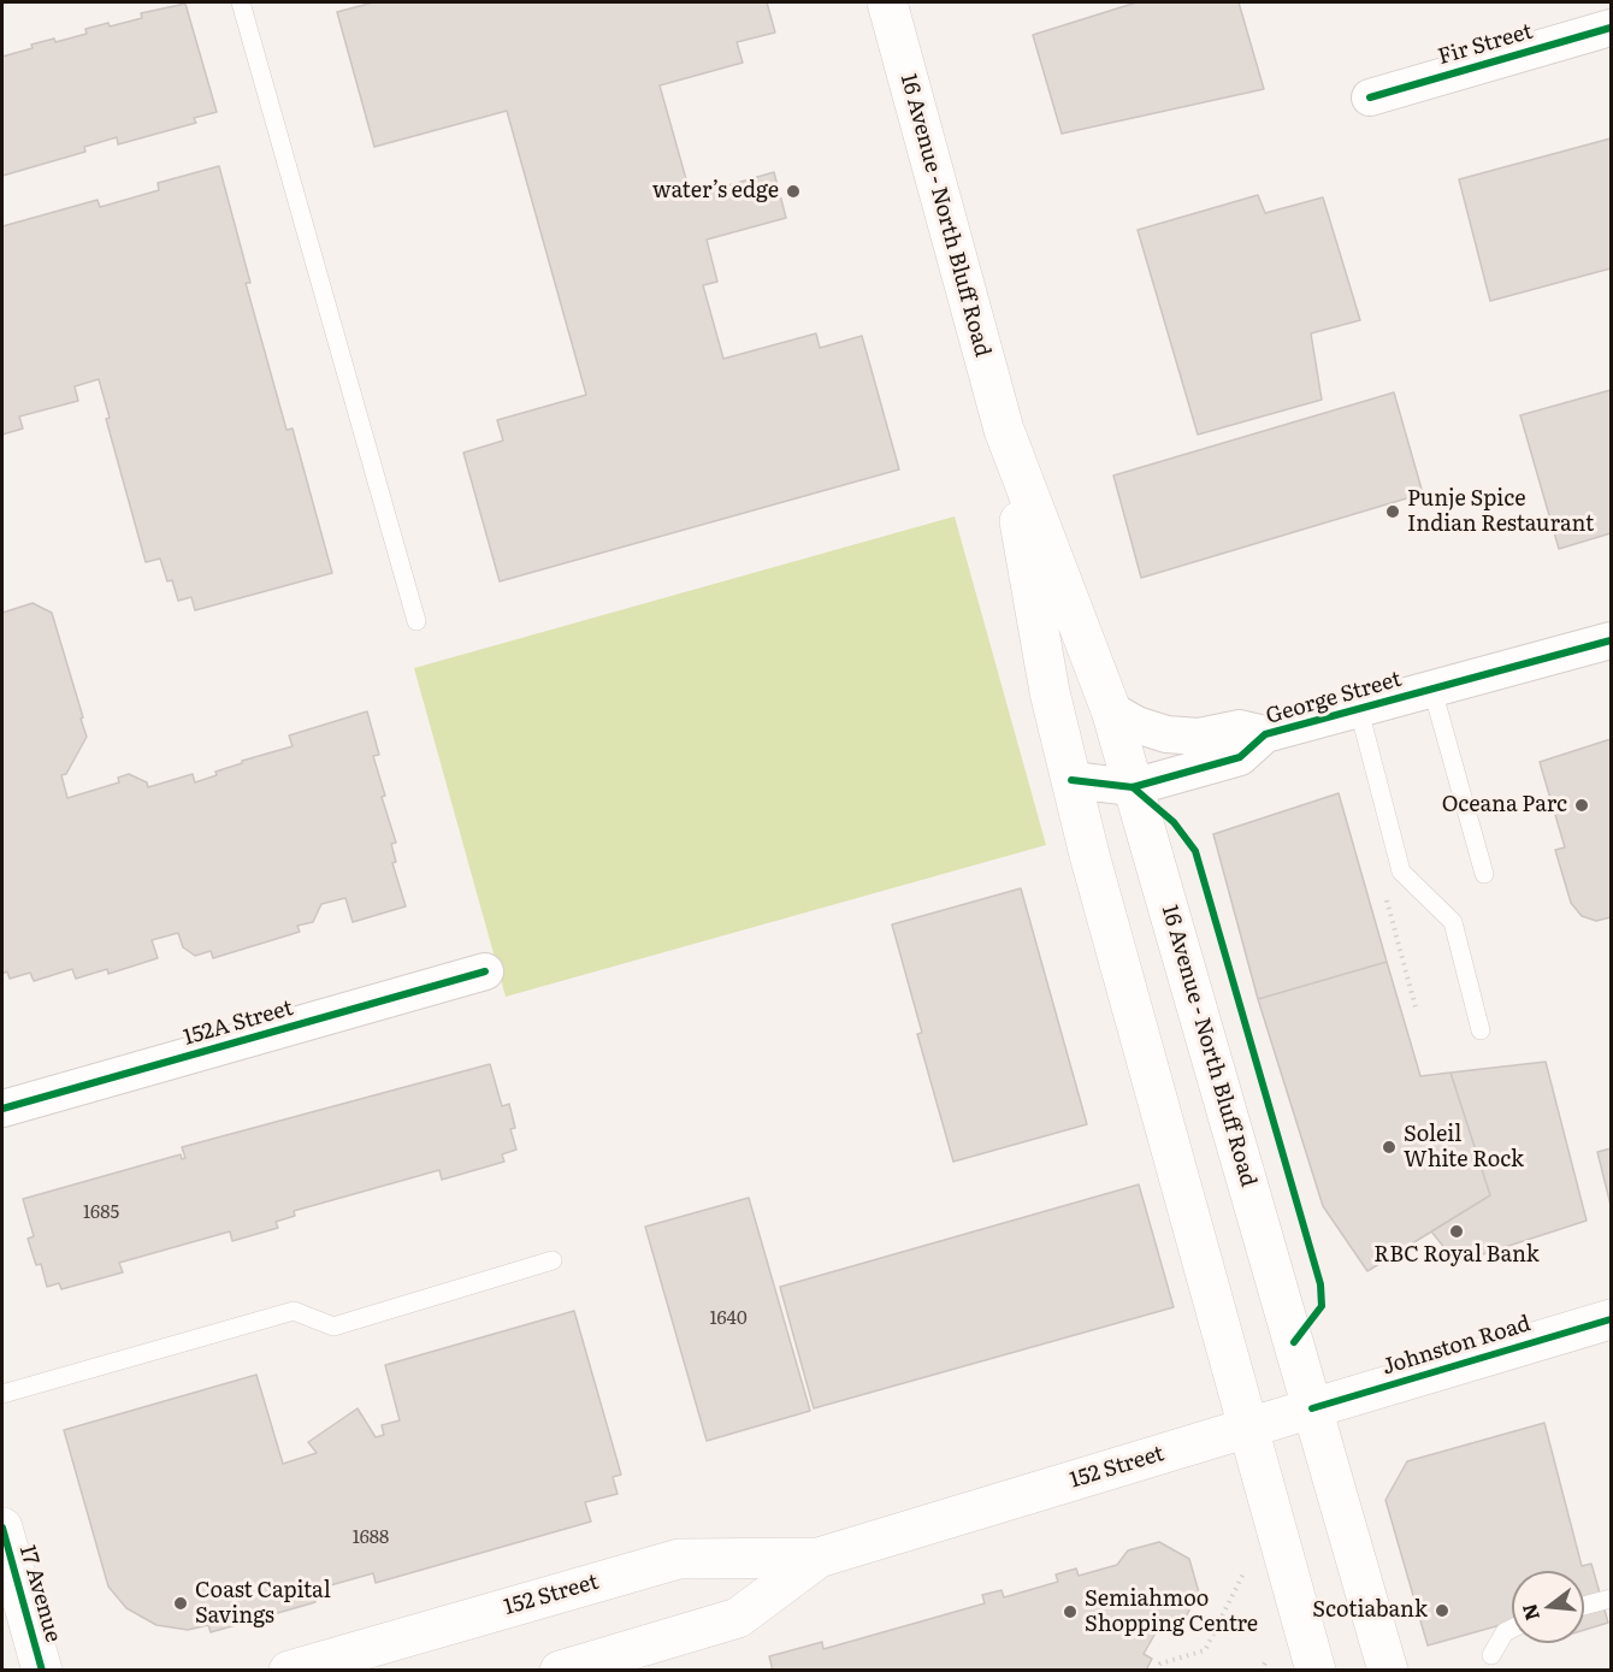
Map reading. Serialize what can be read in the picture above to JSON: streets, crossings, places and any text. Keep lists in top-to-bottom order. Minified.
{"streets":{"main road":["16 Avenue - North Bluff Road","Johnston Road","152 Street","17 Avenue"],"street":["Fir Street","George Street","152A Street"]},"crossings":[["16 Avenue - North Bluff Road","George Street"],["16 Avenue - North Bluff Road","Johnston Road"],["16 Avenue - North Bluff Road","152 Street"],["Johnston Road","152 Street"]],"places":["water’s edge","Punje Spice Indian Restaurant","Oceana Parc","Soleil White Rock","RBC Royal Bank","Coast Capital Savings","Scotiabank","Semiahmoo Shopping Centre"],"house_numbers":["1685","1640","1688"],"north":"left"}
